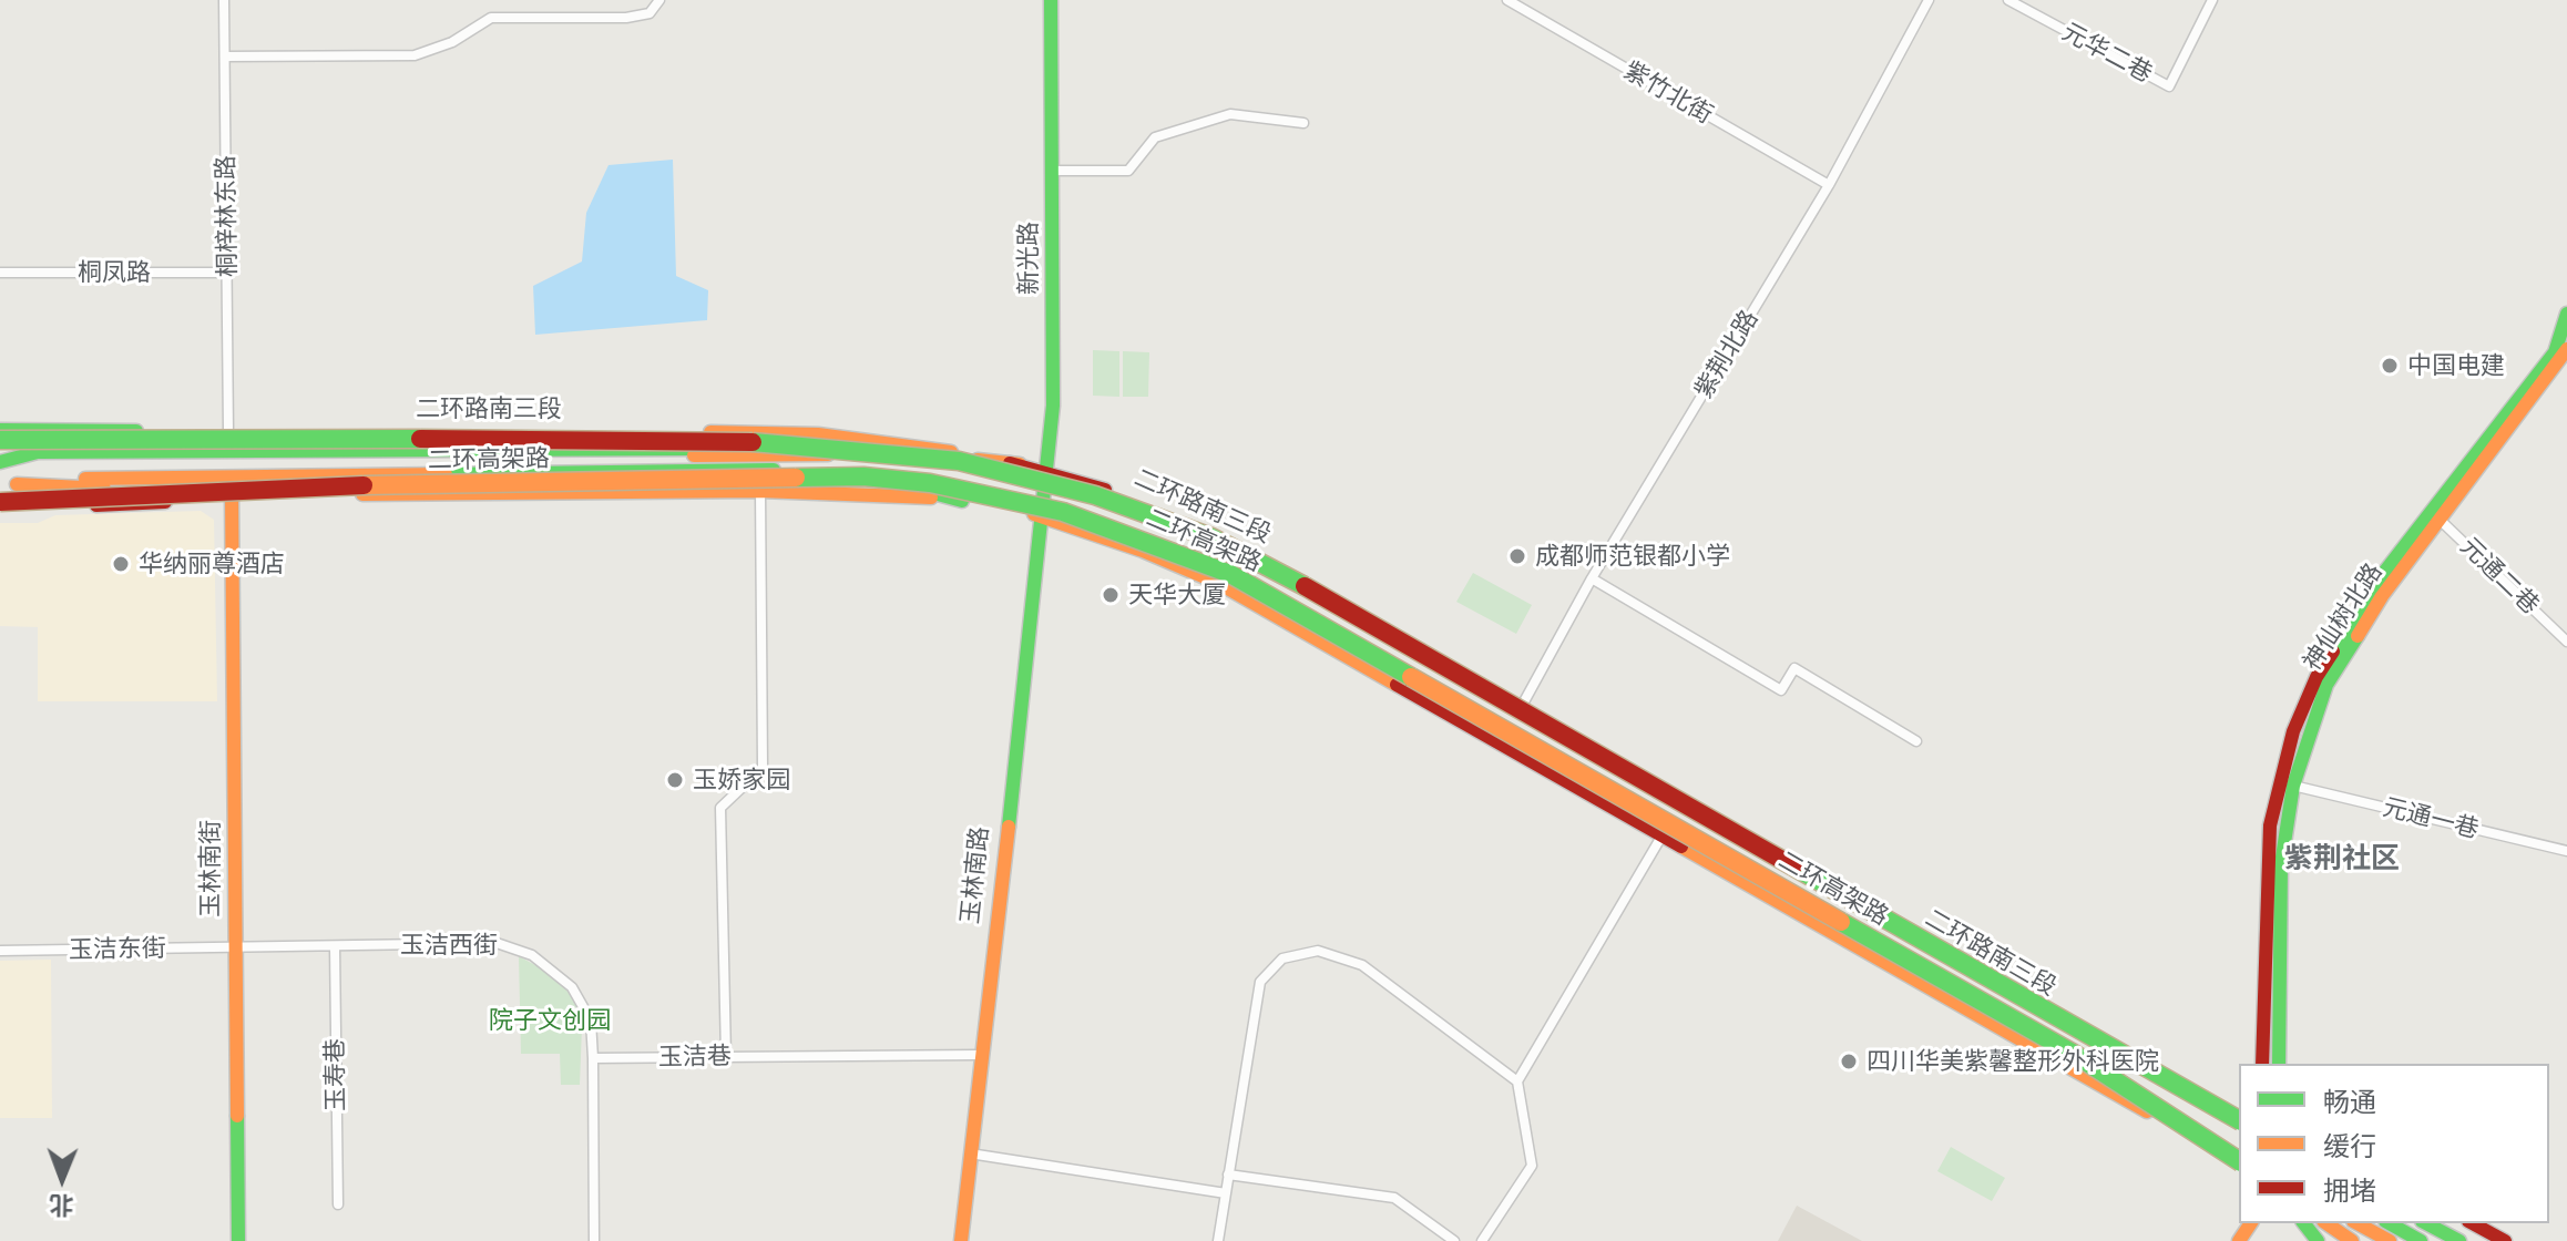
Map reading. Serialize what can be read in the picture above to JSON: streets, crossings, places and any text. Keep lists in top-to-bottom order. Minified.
{"streets":{"main road":["新光路","二环路南三段","二环高架路","神仙树北路","玉林南街","玉林南路"],"street":["元华二巷","紫竹北街","桐梓林东路","桐凤路","紫荆北路","元通二巷","元通一巷","玉洁西街","玉洁东街","玉洁巷","玉寿巷"]},"crossings":[["紫竹北街","紫荆北路"],["桐梓林东路","桐凤路"],["桐梓林东路","二环路南三段"],["新光路","二环路南三段"],["新光路","玉林南路"],["紫荆北路","二环路南三段"],["二环路南三段","二环高架路"],["元通二巷","神仙树北路"],["神仙树北路","元通一巷"],["玉林南街","玉洁西街"],["玉林南街","玉洁东街"],["玉林南路","玉洁巷"],["玉洁西街","玉洁东街"],["玉洁西街","玉洁巷"],["玉洁西街","玉寿巷"]],"districts":["紫荆社区"],"parks":["院子文创园"],"places":["中国电建","成都师范银都小学","华纳丽尊酒店","天华大厦","玉娇家园","四川华美紫馨整形外科医院"],"legend":["畅通","缓行","拥堵"],"north":"bottom"}
